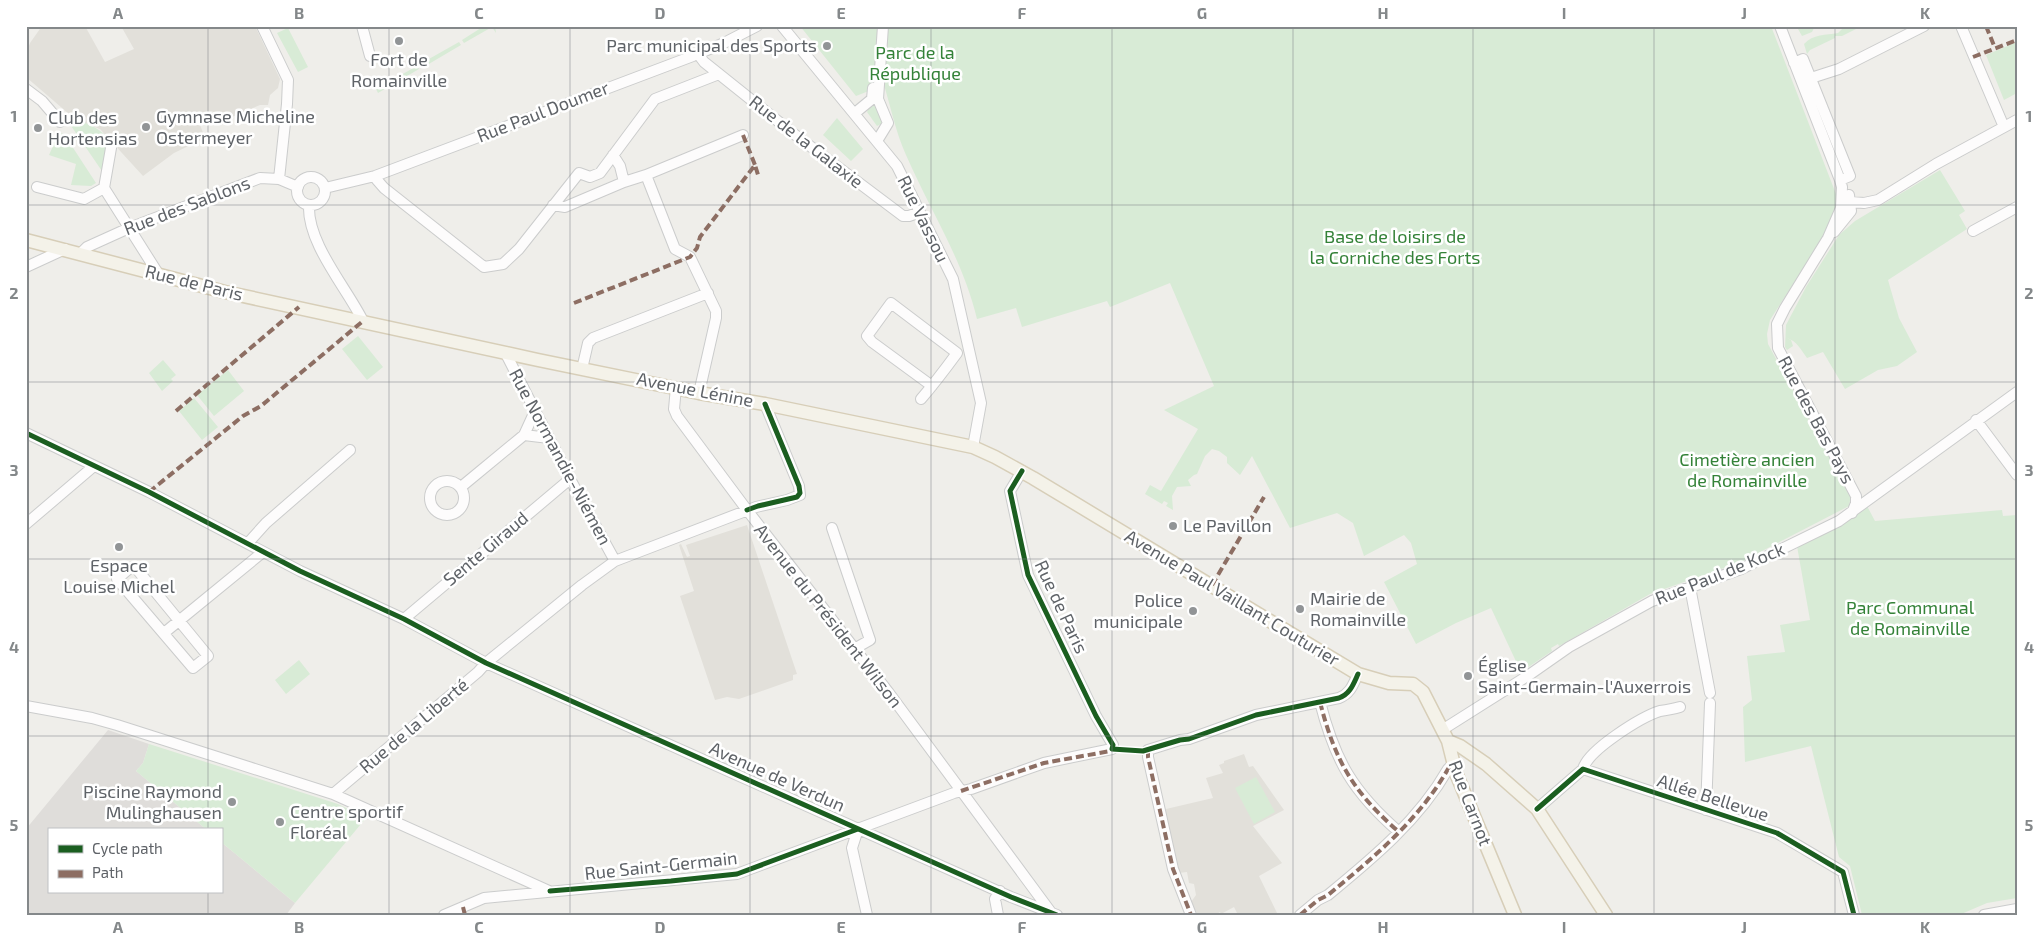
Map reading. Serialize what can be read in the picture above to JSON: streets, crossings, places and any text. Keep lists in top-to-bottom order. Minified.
{"streets":{"main road":["Rue de Paris","Avenue Lénine","Avenue Paul Vaillant Couturier","Rue Carnot"],"street":["Rue Paul Doumer","Rue de la Galaxie","Rue des Sablons","Rue Vassou","Rue des Bas Pays","Rue Normandie-Niémen","Sente Giraud","Rue Paul de Kock","Avenue du Président Wilson","Rue de la Liberté","Avenue de Verdun","Allée Bellevue","Rue Saint-Germain"]},"crossings":[["Rue Paul Doumer","Rue de la Galaxie"],["Rue Paul Doumer","Rue des Sablons"],["Rue de la Galaxie","Rue Vassou"],["Rue des Sablons","Rue de Paris"],["Rue Vassou","Avenue Lénine"],["Rue de Paris","Avenue Lénine"],["Rue de Paris","Rue Normandie-Niémen"],["Rue de Paris","Avenue Paul Vaillant Couturier"],["Rue de Paris","Rue Saint-Germain"],["Avenue Lénine","Rue Normandie-Niémen"],["Avenue Lénine","Avenue du Président Wilson"],["Avenue Lénine","Rue de la Liberté"],["Rue des Bas Pays","Rue Paul de Kock"],["Rue Normandie-Niémen","Sente Giraud"],["Rue Normandie-Niémen","Rue de la Liberté"],["Sente Giraud","Avenue de Verdun"],["Rue Paul de Kock","Rue Carnot"],["Avenue Paul Vaillant Couturier","Rue Carnot"],["Avenue du Président Wilson","Rue de la Liberté"],["Avenue du Président Wilson","Avenue de Verdun"],["Avenue du Président Wilson","Rue Saint-Germain"],["Rue de la Liberté","Avenue de Verdun"],["Avenue de Verdun","Rue Saint-Germain"]],"parks":["Parc de la République","Base de loisirs de la Corniche des Forts","Cimetière ancien de Romainville","Parc Communal de Romainville"],"places":["Fort de Romainville","Parc municipal des Sports","Gymnase Micheline Ostermeyer","Club des Hortensias","Le Pavillon","Espace Louise Michel","Mairie de Romainville","Police municipale","Église Saint-Germain-l'Auxerrois","Piscine Raymond Mulinghausen","Centre sportif Floréal"],"legend":["Cycle path","Path"],"grid":{"columns":["A","B","C","D","E","F","G","H","I","J","K"],"rows":["1","2","3","4","5"]}}
